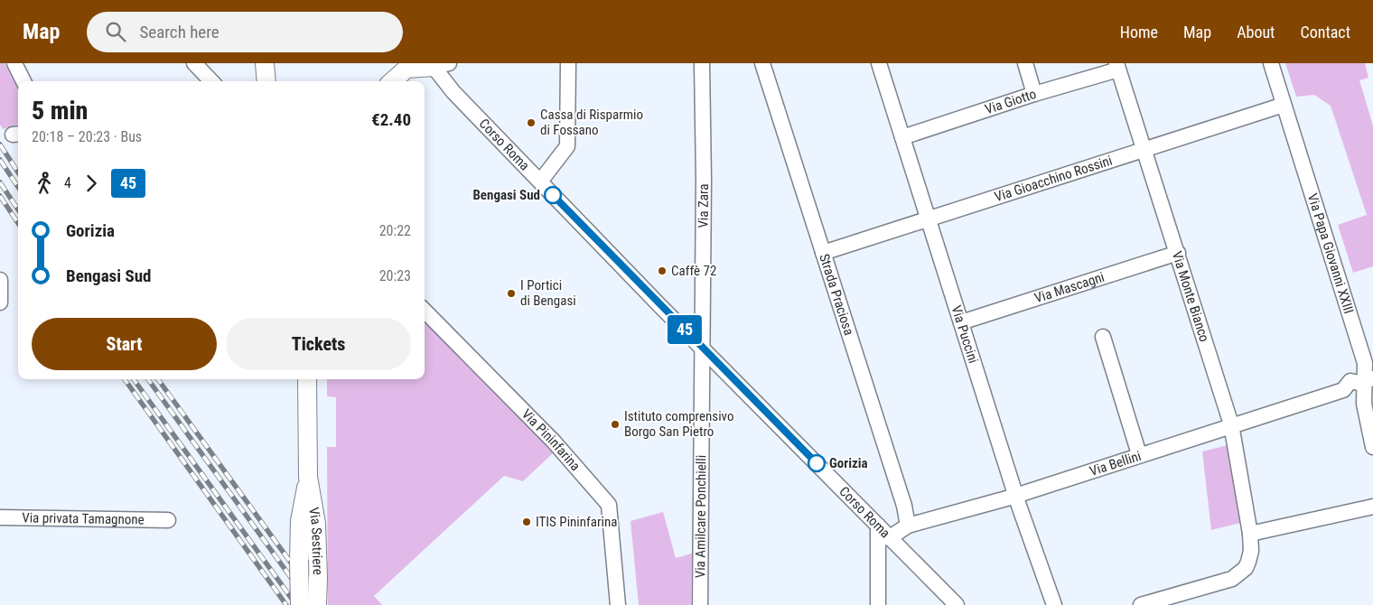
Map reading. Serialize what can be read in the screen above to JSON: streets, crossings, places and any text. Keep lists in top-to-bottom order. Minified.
{"streets":{"main road":["Via Sestriere"],"street":["Via Giotto","Corso Roma","Via Gioacchino Rossini","Via Zara","Via Papa Giovanni XXIII","Via Mascagni","Strada Praciosa","Via Monte Bianco","Via Puccini","Via Pininfarina","Via Bellini","Via Amilcare Ponchielli","Via privata Tamagnone"]},"crossings":[["Via Giotto","Via Monte Bianco"],["Via Giotto","Via Puccini"],["Corso Roma","Via Zara"],["Corso Roma","Via Bellini"],["Corso Roma","Via Amilcare Ponchielli"],["Via Gioacchino Rossini","Via Papa Giovanni XXIII"],["Via Gioacchino Rossini","Strada Praciosa"],["Via Gioacchino Rossini","Via Monte Bianco"],["Via Gioacchino Rossini","Via Puccini"],["Via Zara","Via Amilcare Ponchielli"],["Via Papa Giovanni XXIII","Via Bellini"],["Via Mascagni","Via Monte Bianco"],["Via Mascagni","Via Puccini"],["Strada Praciosa","Via Bellini"],["Via Monte Bianco","Via Bellini"],["Via Puccini","Via Bellini"]],"places":["Cassa di Risparmio di Fossano","Bengasi Sud","Caffè 72","I Portici di Bengasi","Istituto comprensivo Borgo San Pietro","Gorizia","ITIS Pininfarina"],"lines":["bus line 45"],"page":{"header":"Map","search":"Search here","nav":["Home","Map","About","Contact"],"on_map":"45","heading":["5 min","20:18 – 20:23 · Bus","€2.40"],"legs":["4","45"],"list":[{"name":"Gorizia","value":"20:22"},{"name":"Bengasi Sud","value":"20:23"}],"buttons":["Start","Tickets"]}}
